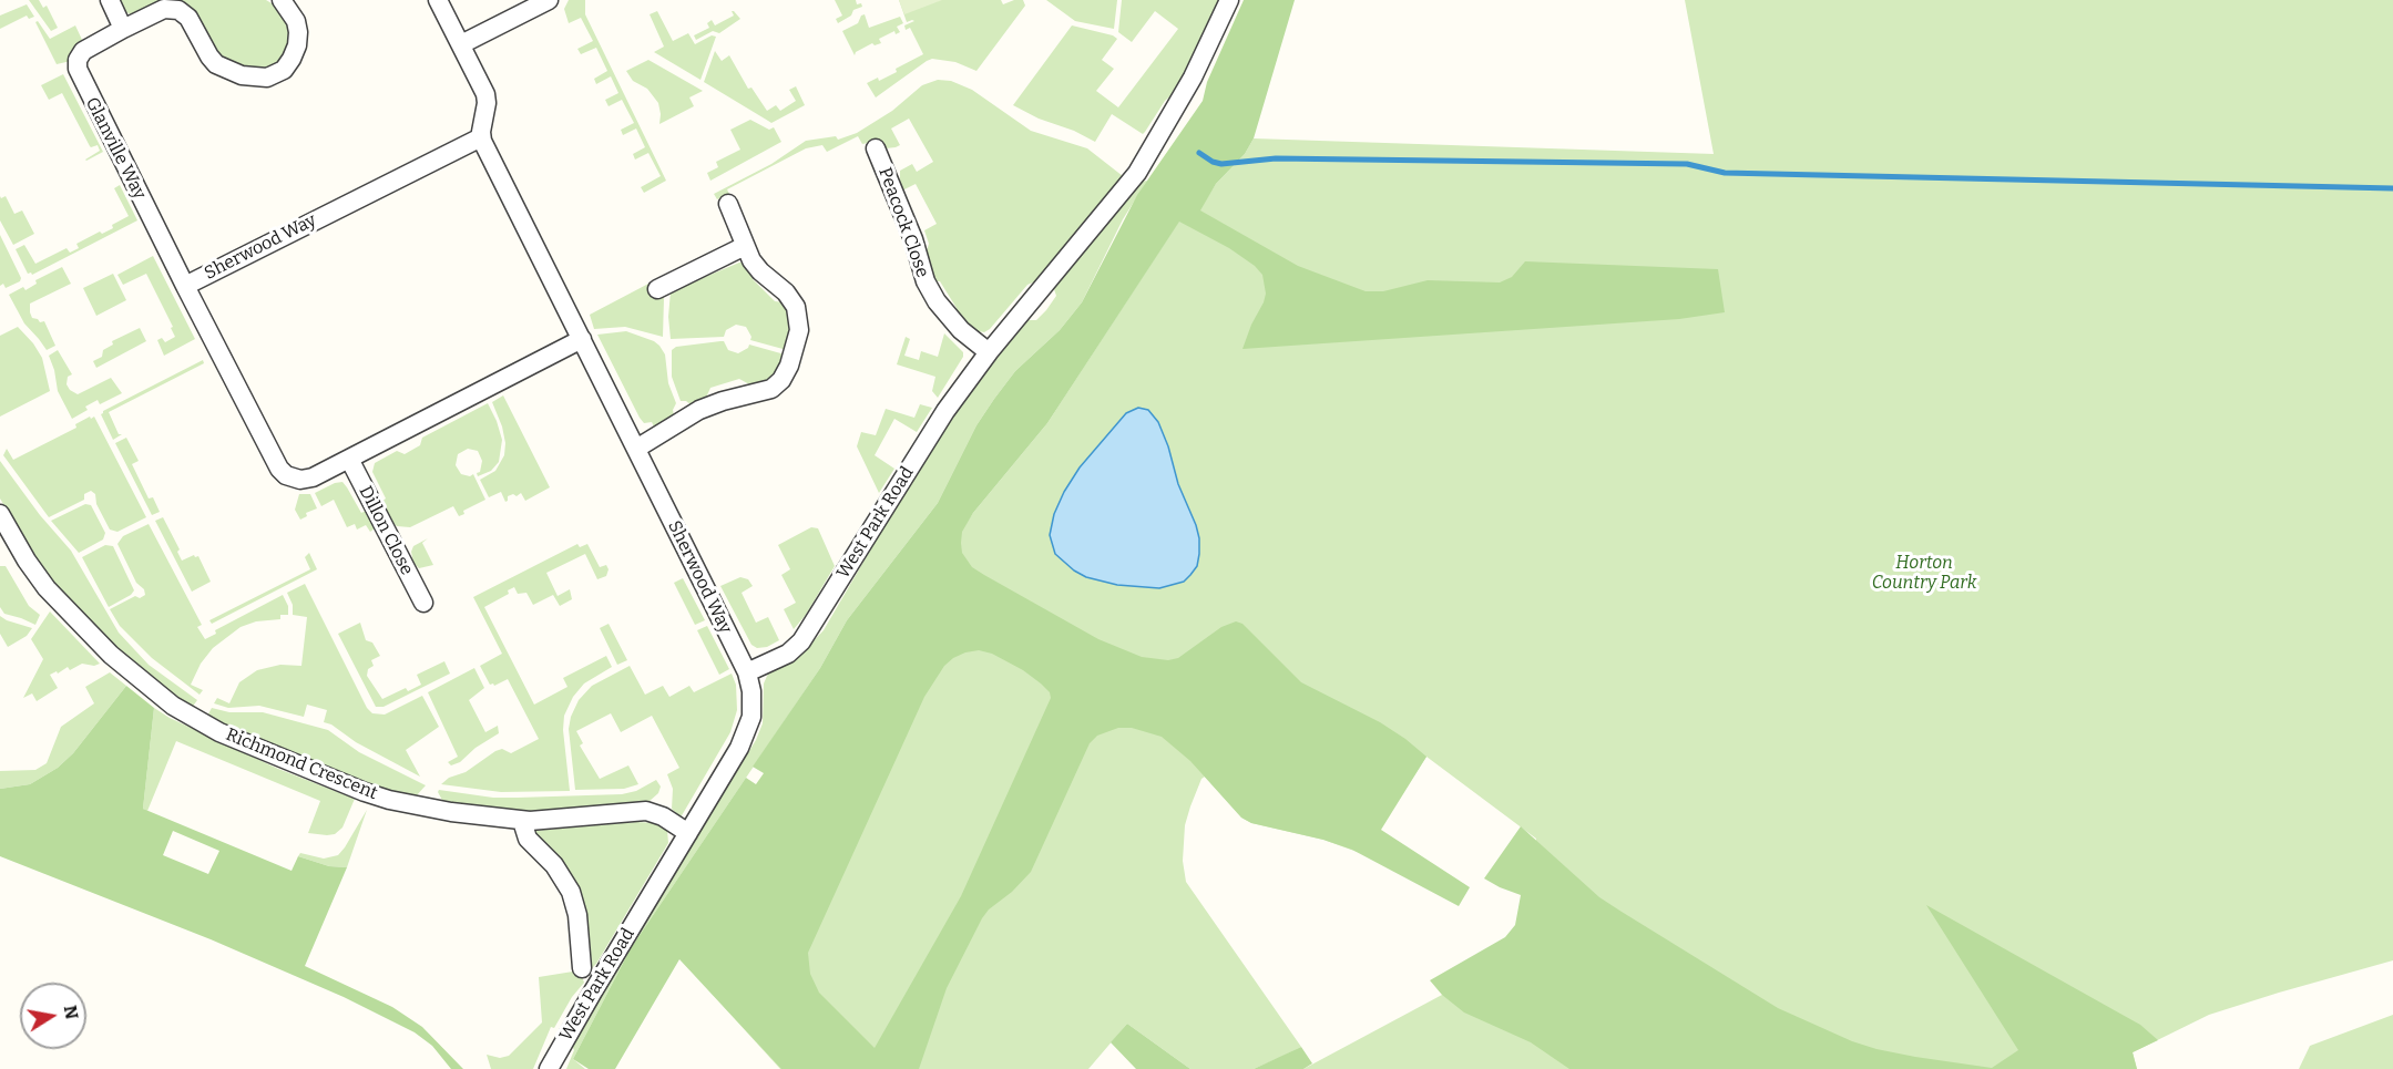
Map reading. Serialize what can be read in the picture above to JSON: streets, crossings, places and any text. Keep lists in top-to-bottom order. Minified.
{"streets":{"street":["Glanville Way","Peacock Close","Sherwood Way","West Park Road","Dillon Close","Richmond Crescent"]},"crossings":[["Glanville Way","Sherwood Way"],["Peacock Close","West Park Road"],["Sherwood Way","West Park Road"],["Sherwood Way","Dillon Close"],["Sherwood Way","Richmond Crescent"],["West Park Road","Richmond Crescent"]],"parks":["Horton Country Park"],"north":"right"}
